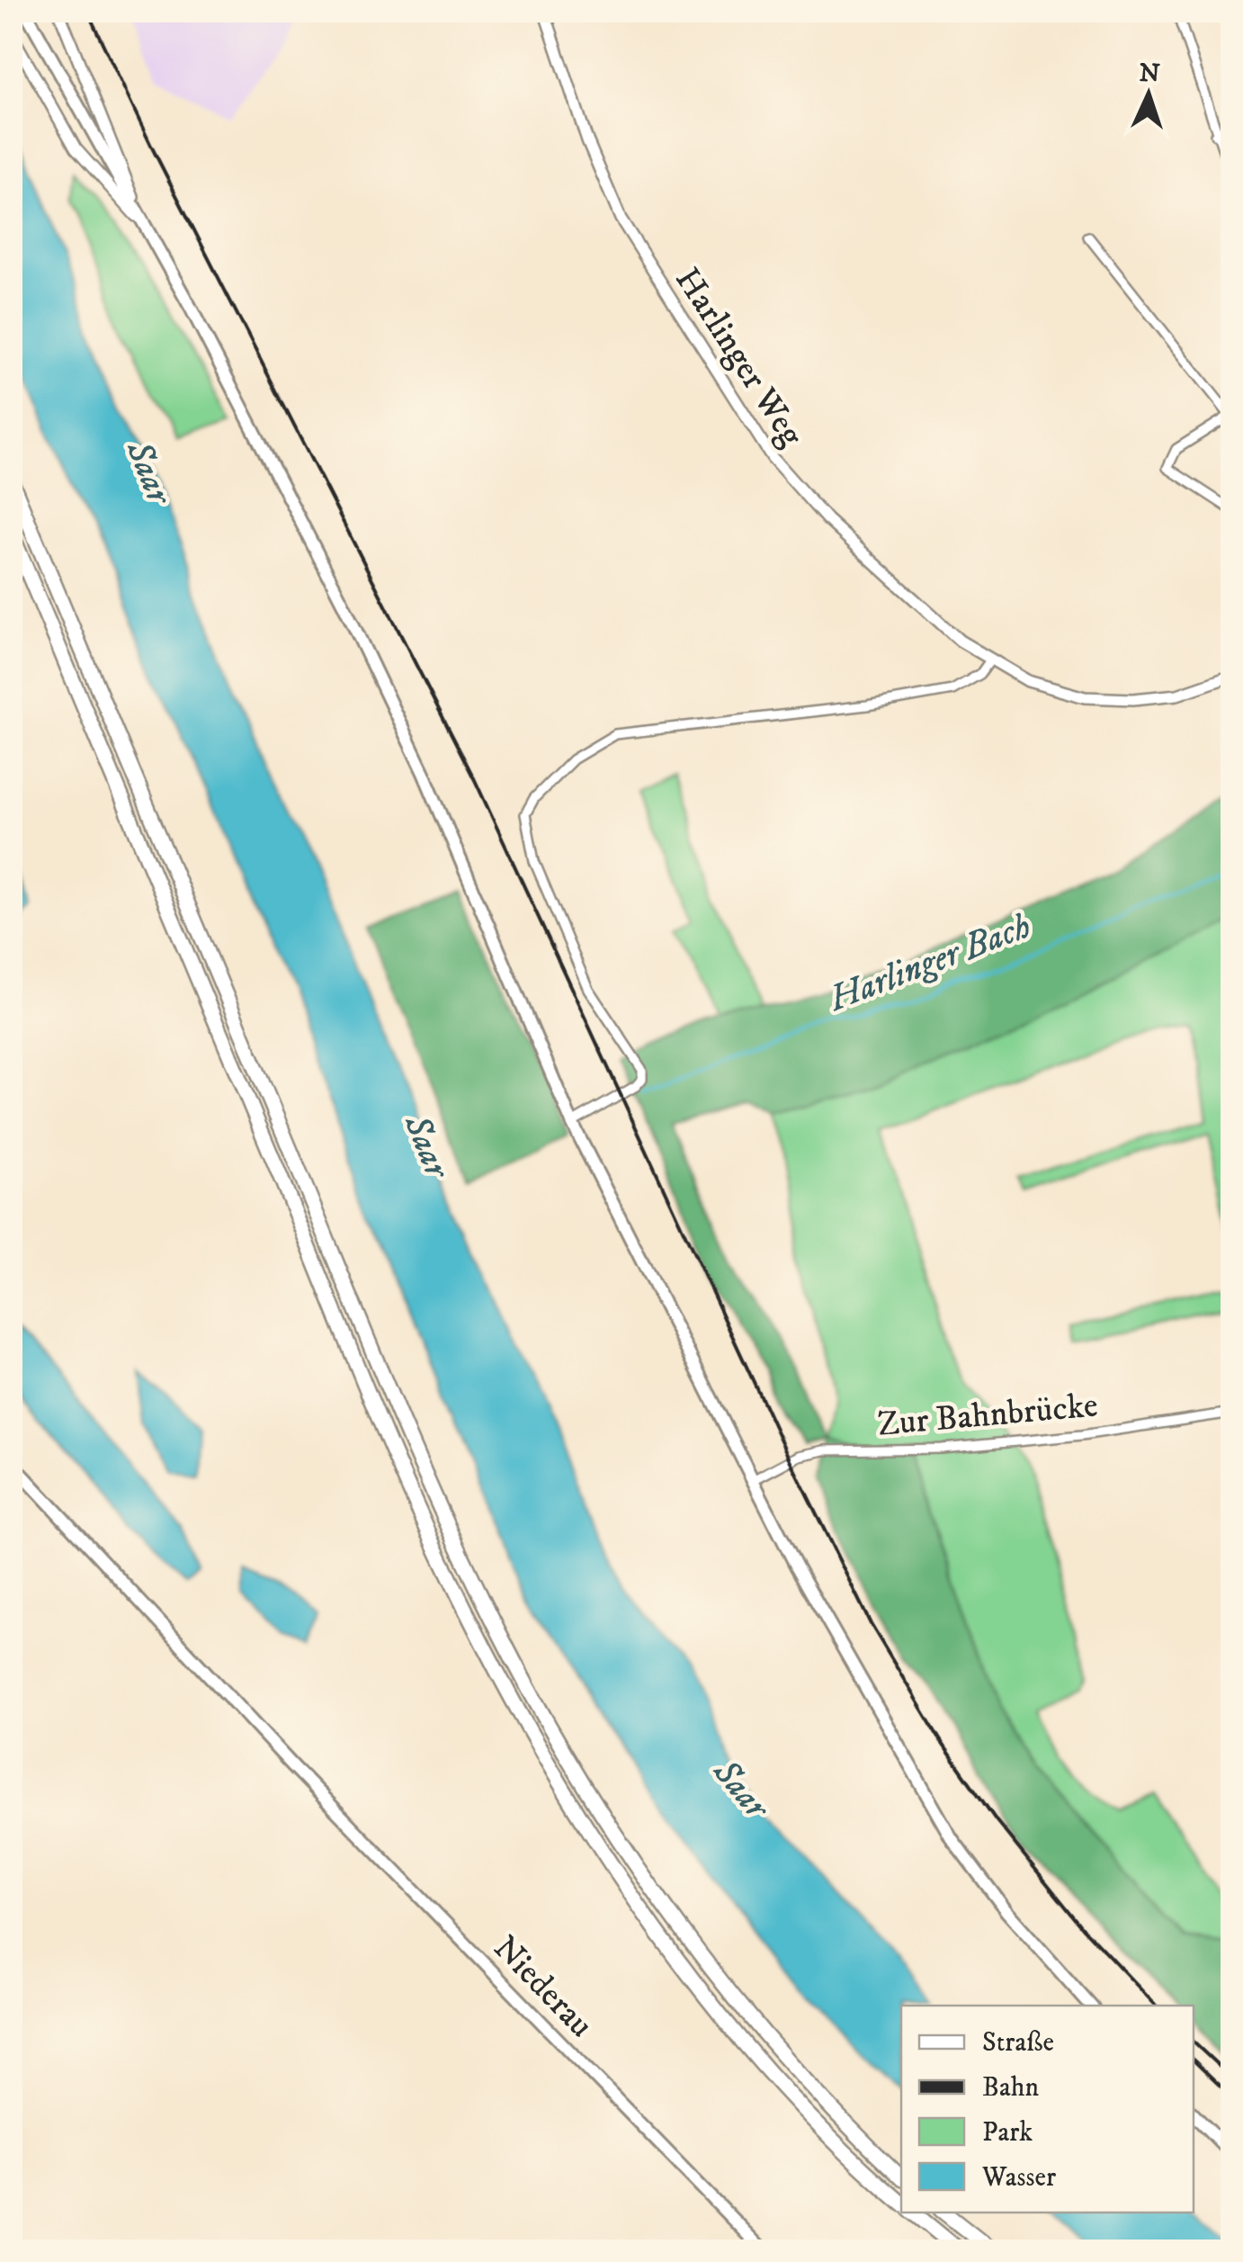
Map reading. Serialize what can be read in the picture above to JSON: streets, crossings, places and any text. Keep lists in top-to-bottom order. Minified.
{"streets":{"main road":["Niederau"],"street":["Harlinger Weg","Zur Bahnbrücke"]},"water":["Saar","Harlinger Bach"],"legend":["Straße","Bahn","Park","Wasser"],"north":"top"}
